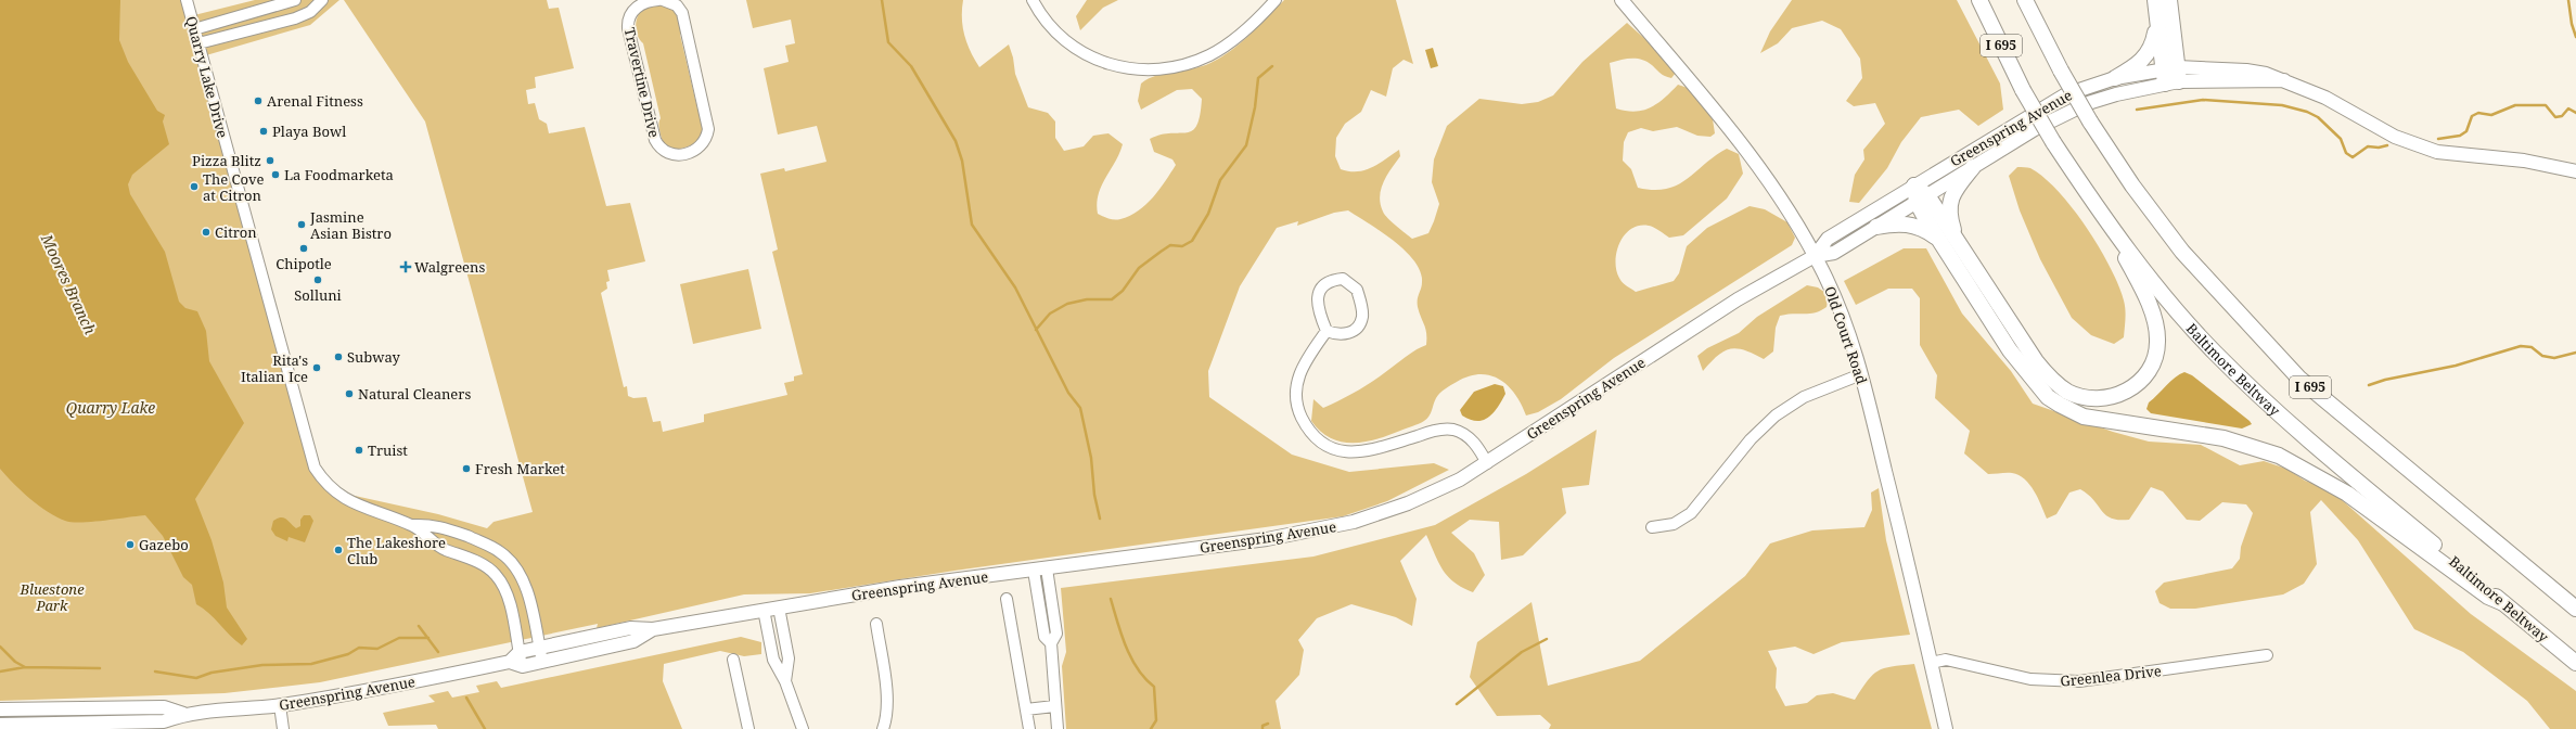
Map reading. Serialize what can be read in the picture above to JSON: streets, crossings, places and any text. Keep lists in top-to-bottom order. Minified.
{"streets":{"highway":["I 695","Baltimore Beltway"],"main road":["Greenspring Avenue","Old Court Road"],"street":["Quarry Lake Drive","Travertine Drive","Greenlea Drive"]},"crossings":[["Quarry Lake Drive","Greenspring Avenue"],["Greenspring Avenue","Old Court Road"],["Old Court Road","Greenlea Drive"]],"water":["Moores Branch","Quarry Lake"],"parks":["Bluestone Park"],"places":{"other":["Arenal Fitness","Playa Bowl","Pizza Blitz","La Foodmarketa","The Cove at Citron","Jasmine Asian Bistro","Citron","Chipotle","Solluni","Subway","Rita's Italian Ice","Natural Cleaners","Truist","Fresh Market","Gazebo","The Lakeshore Club"],"health":["Walgreens"]}}
